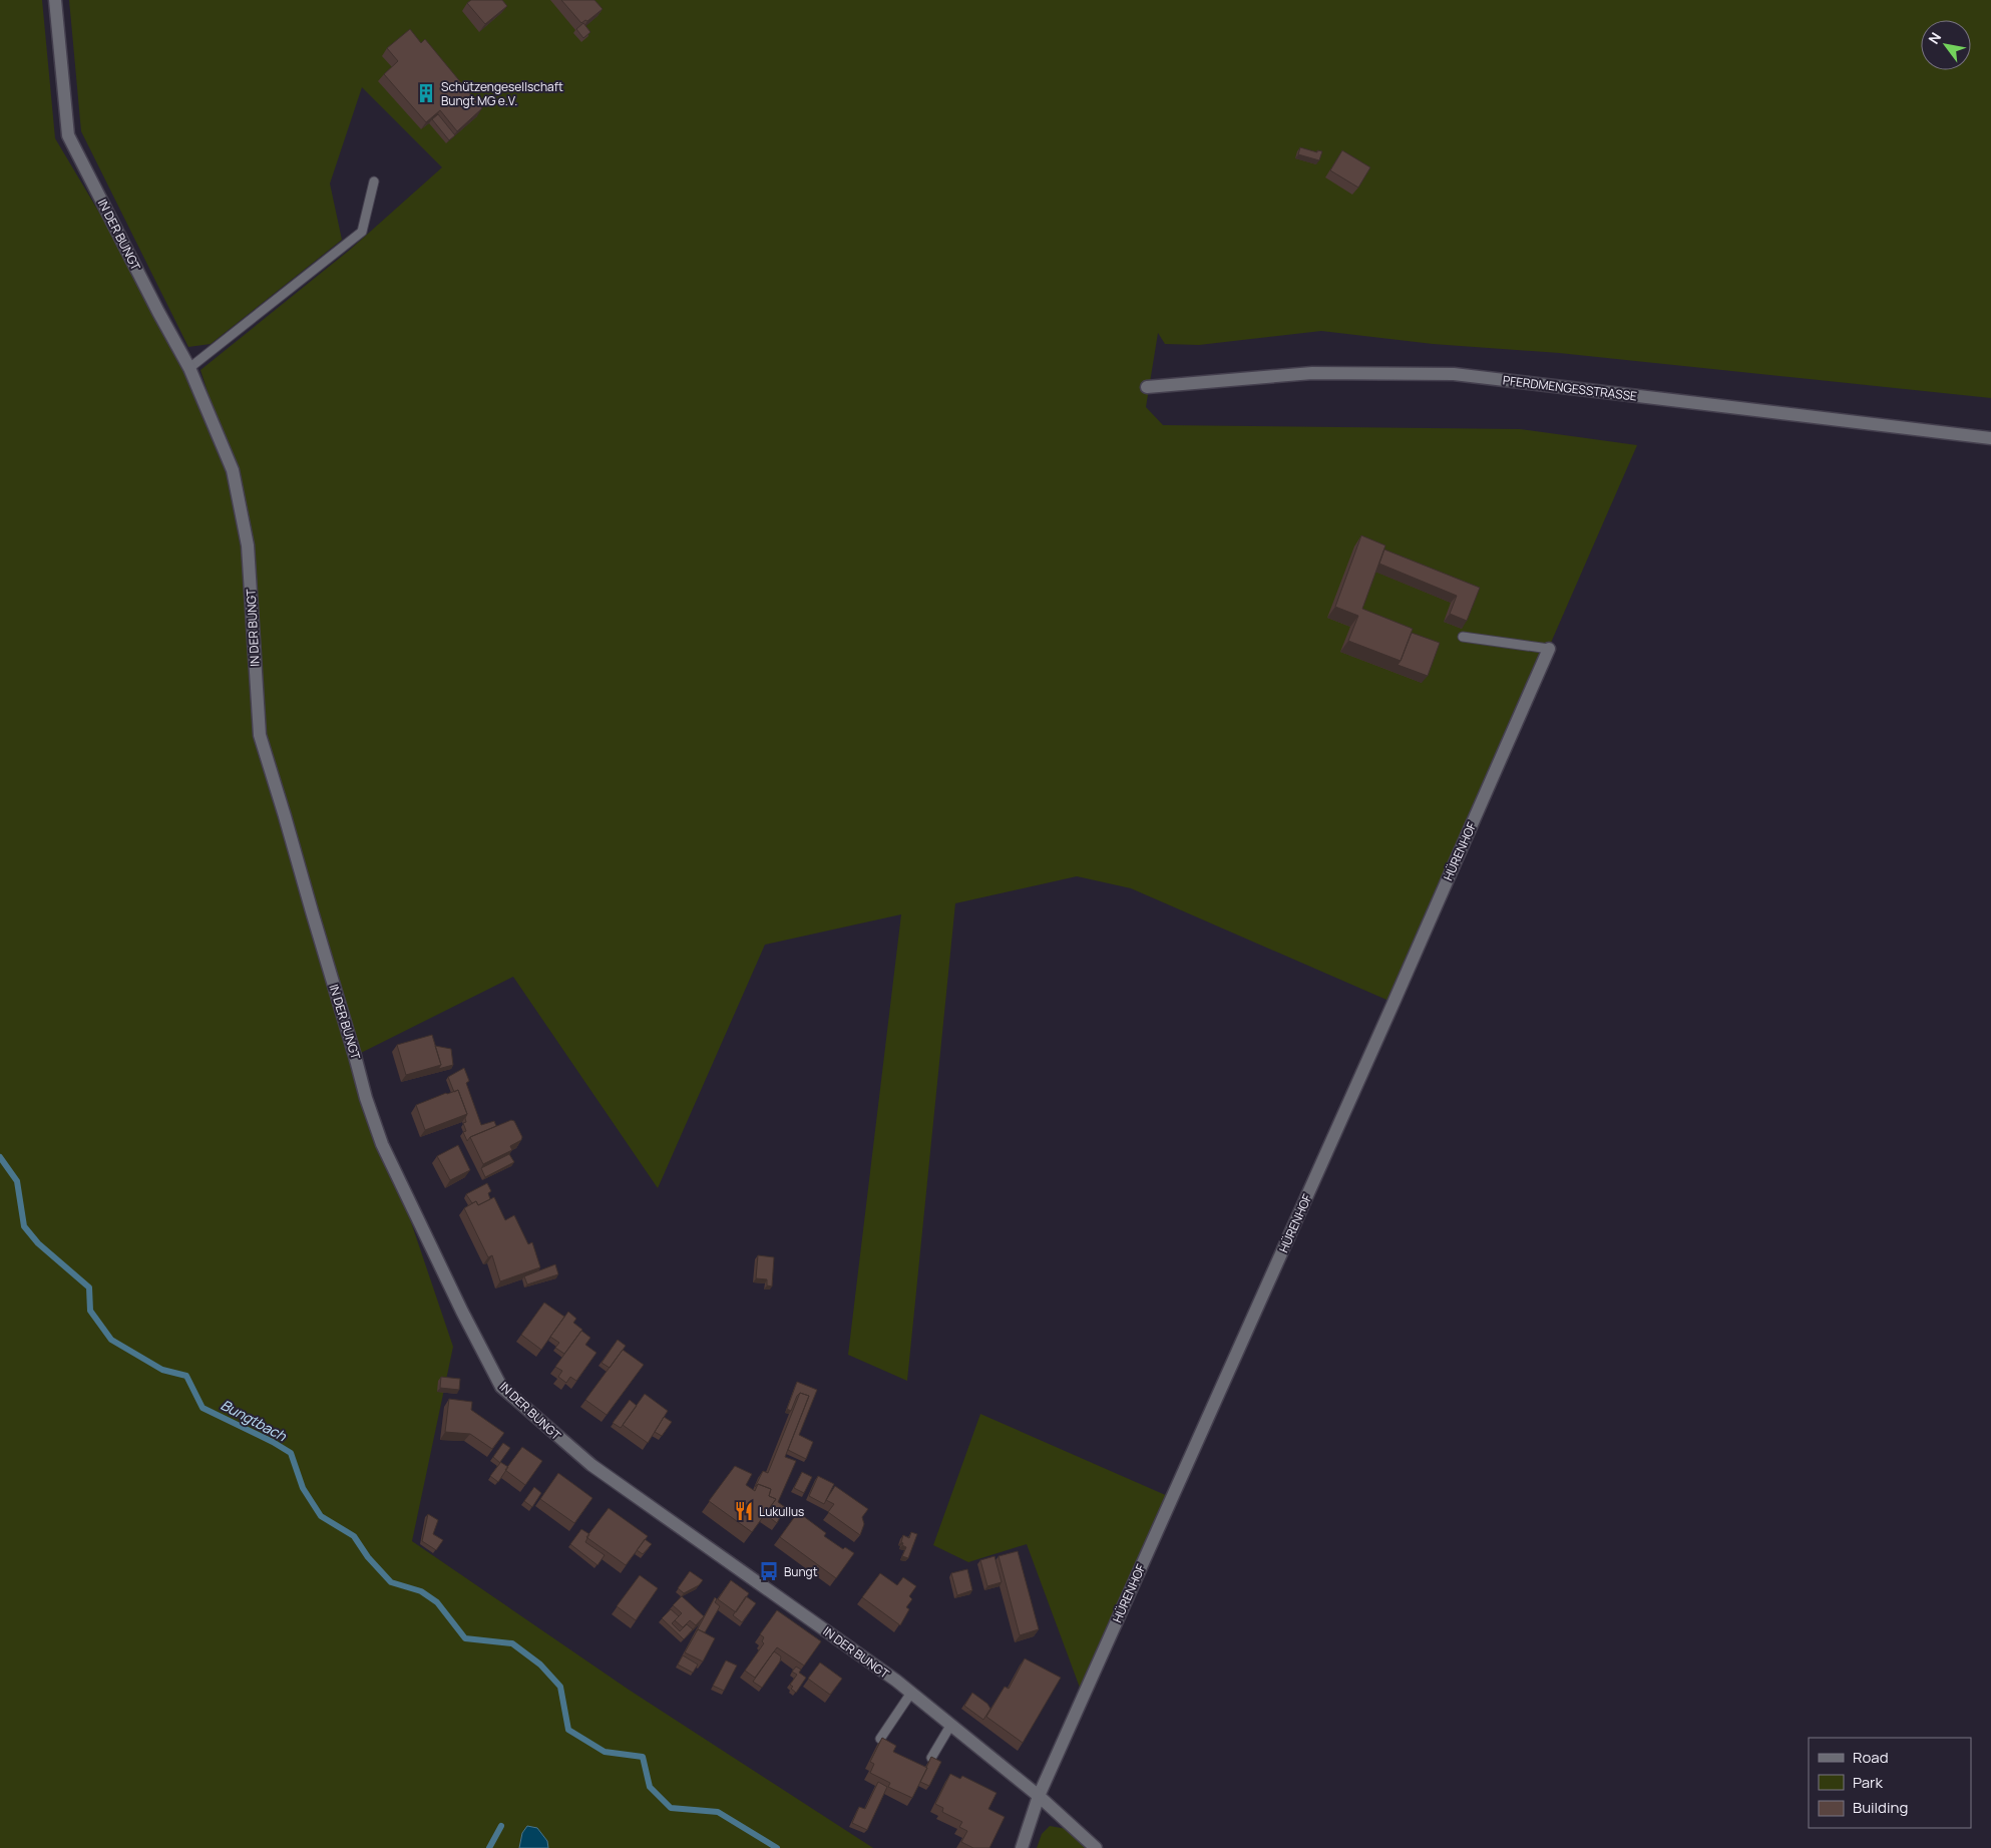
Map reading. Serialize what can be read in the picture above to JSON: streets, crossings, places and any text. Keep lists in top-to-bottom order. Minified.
{"streets":{"street":["IN DER BUNGT","PFERDMENGESSTRASSE","HÜRENHOF"]},"crossings":[["IN DER BUNGT","HÜRENHOF"]],"water":["Bungtbach"],"places":{"building":["Schützengesellschaft Bungt MG e.V."],"restaurant":["Lukullus"],"bus stop":["Bungt"]},"legend":["Road","Park","Building"],"north":"top left"}
